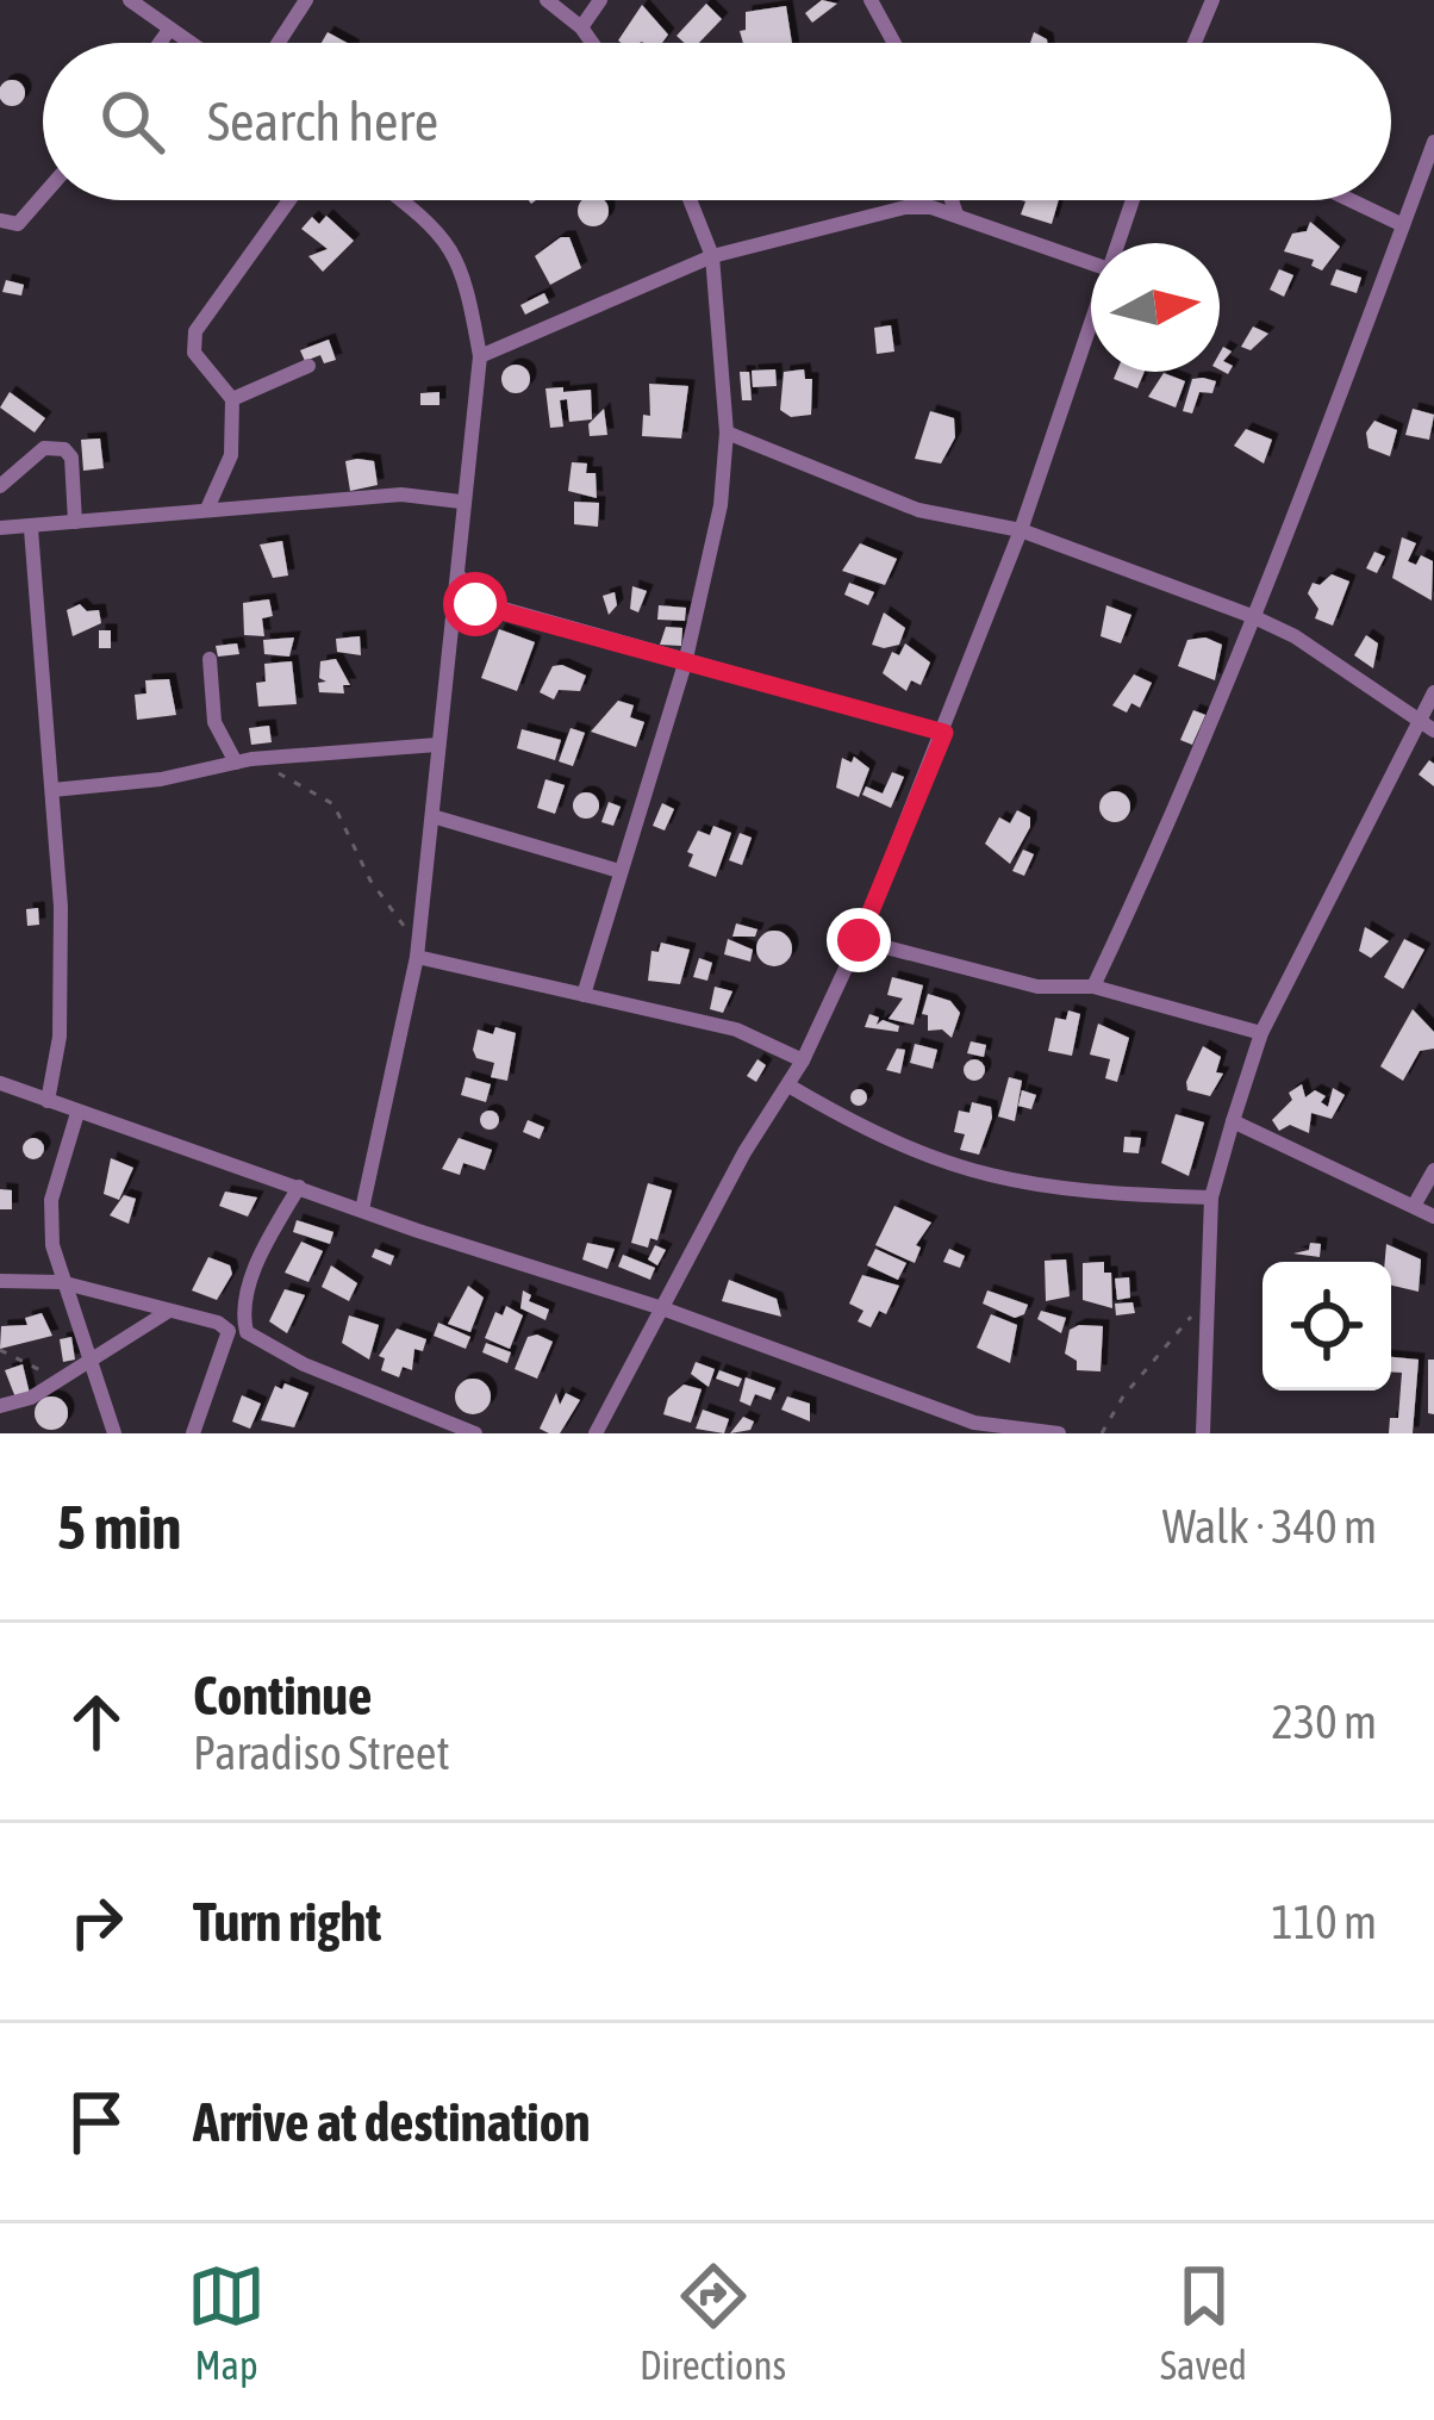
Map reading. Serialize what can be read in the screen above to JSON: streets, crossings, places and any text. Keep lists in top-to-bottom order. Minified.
{"north":"right","page":{"search":"Search here","heading":["5 min","Walk · 340 m"],"list":[["Continue","Paradiso Street","230 m"],["Turn right","110 m"],"Arrive at destination"],"nav":["Map","Directions","Saved"]}}
